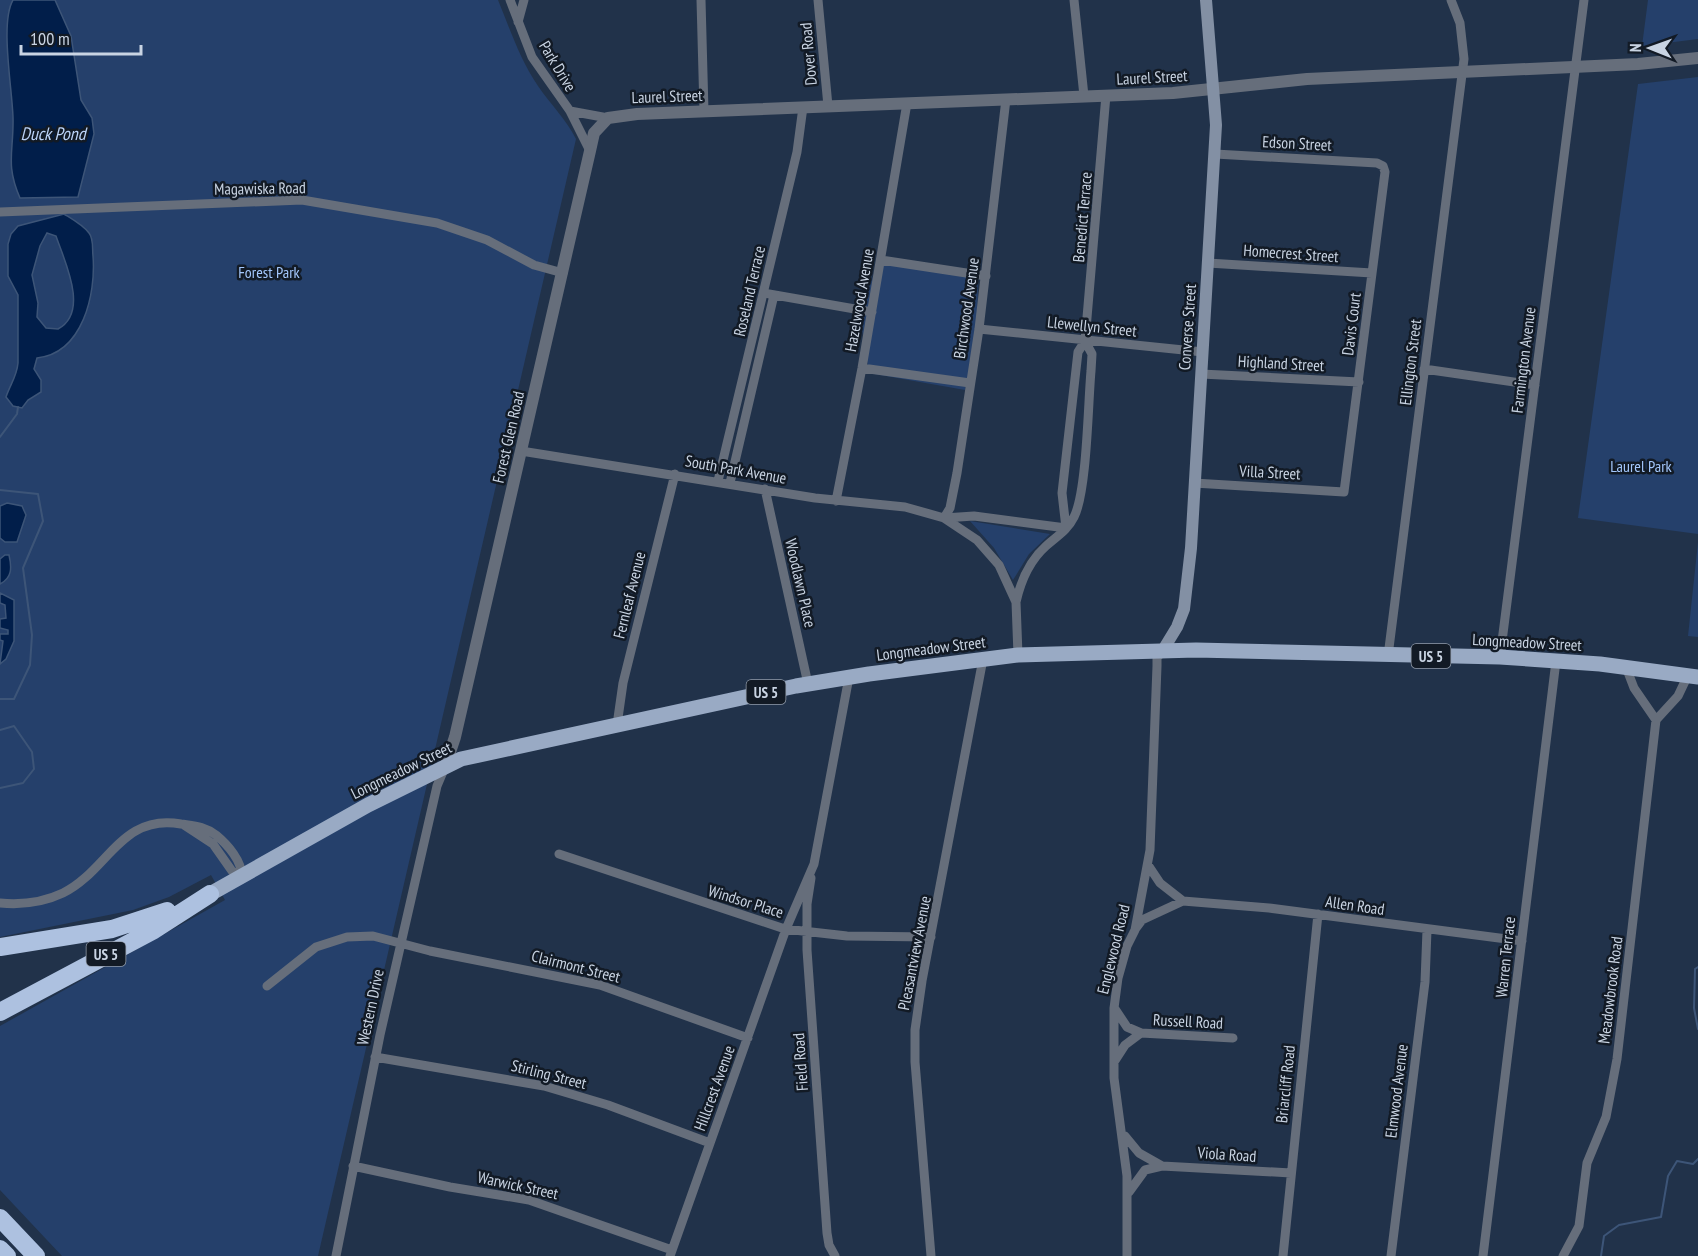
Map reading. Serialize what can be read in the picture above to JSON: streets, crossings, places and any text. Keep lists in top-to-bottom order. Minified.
{"streets":{"highway":["US 5"],"main road":["Converse Street","Longmeadow Street"],"street":["Dover Road","Park Drive","Laurel Street","Edson Street","Magawiska Road","Benedict Terrace","Homecrest Street","Roseland Terrace","Hazelwood Avenue","Birchwood Avenue","Davis Court","Llewellyn Street","Farmington Avenue","Ellington Street","Highland Street","Forest Glen Road","South Park Avenue","Villa Street","Woodlawn Place","Fernleaf Avenue","Windsor Place","Allen Road","Englewood Road","Pleasantview Avenue","Warren Terrace","Clairmont Street","Meadowbrook Road","Western Drive","Russell Road","Field Road","Stirling Street","Briarcliff Road","Hillcrest Avenue","Elmwood Avenue","Viola Road","Warwick Street"]},"crossings":[["Dover Road","Laurel Street"],["Park Drive","Laurel Street"],["Park Drive","Forest Glen Road"],["Laurel Street","Benedict Terrace"],["Laurel Street","Roseland Terrace"],["Laurel Street","Hazelwood Avenue"],["Laurel Street","Birchwood Avenue"],["Laurel Street","Converse Street"],["Laurel Street","Farmington Avenue"],["Laurel Street","Ellington Street"],["Laurel Street","Forest Glen Road"],["Edson Street","Davis Court"],["Edson Street","Converse Street"],["Magawiska Road","Forest Glen Road"],["Benedict Terrace","Llewellyn Street"],["Benedict Terrace","South Park Avenue"],["Homecrest Street","Davis Court"],["Homecrest Street","Converse Street"],["Roseland Terrace","South Park Avenue"],["Hazelwood Avenue","South Park Avenue"],["Birchwood Avenue","Llewellyn Street"],["Birchwood Avenue","South Park Avenue"],["Davis Court","Highland Street"],["Davis Court","Villa Street"],["Llewellyn Street","Converse Street"],["Converse Street","Highland Street"],["Converse Street","Villa Street"],["Converse Street","Longmeadow Street"],["Converse Street","Englewood Road"],["Farmington Avenue","Longmeadow Street"],["Ellington Street","Longmeadow Street"],["Forest Glen Road","South Park Avenue"],["Forest Glen Road","Longmeadow Street"],["Forest Glen Road","Western Drive"],["South Park Avenue","Woodlawn Place"],["South Park Avenue","Fernleaf Avenue"],["South Park Avenue","Longmeadow Street"],["Woodlawn Place","Longmeadow Street"],["Fernleaf Avenue","Longmeadow Street"],["Longmeadow Street","US 5"],["Longmeadow Street","Englewood Road"],["Longmeadow Street","Pleasantview Avenue"],["Longmeadow Street","Warren Terrace"],["Longmeadow Street","Western Drive"],["Longmeadow Street","Field Road"],["Windsor Place","Pleasantview Avenue"],["Windsor Place","Field Road"],["Windsor Place","Hillcrest Avenue"],["Allen Road","Warren Terrace"],["Allen Road","Briarcliff Road"],["Allen Road","Elmwood Avenue"],["Englewood Road","Russell Road"],["Englewood Road","Viola Road"],["Clairmont Street","Western Drive"],["Clairmont Street","Hillcrest Avenue"],["Western Drive","Stirling Street"],["Western Drive","Warwick Street"],["Field Road","Hillcrest Avenue"],["Stirling Street","Hillcrest Avenue"],["Briarcliff Road","Viola Road"],["Hillcrest Avenue","Warwick Street"]],"water":["Duck Pond"],"parks":["Forest Park","Laurel Park"],"scale_bar":"100 m","north":"left"}
